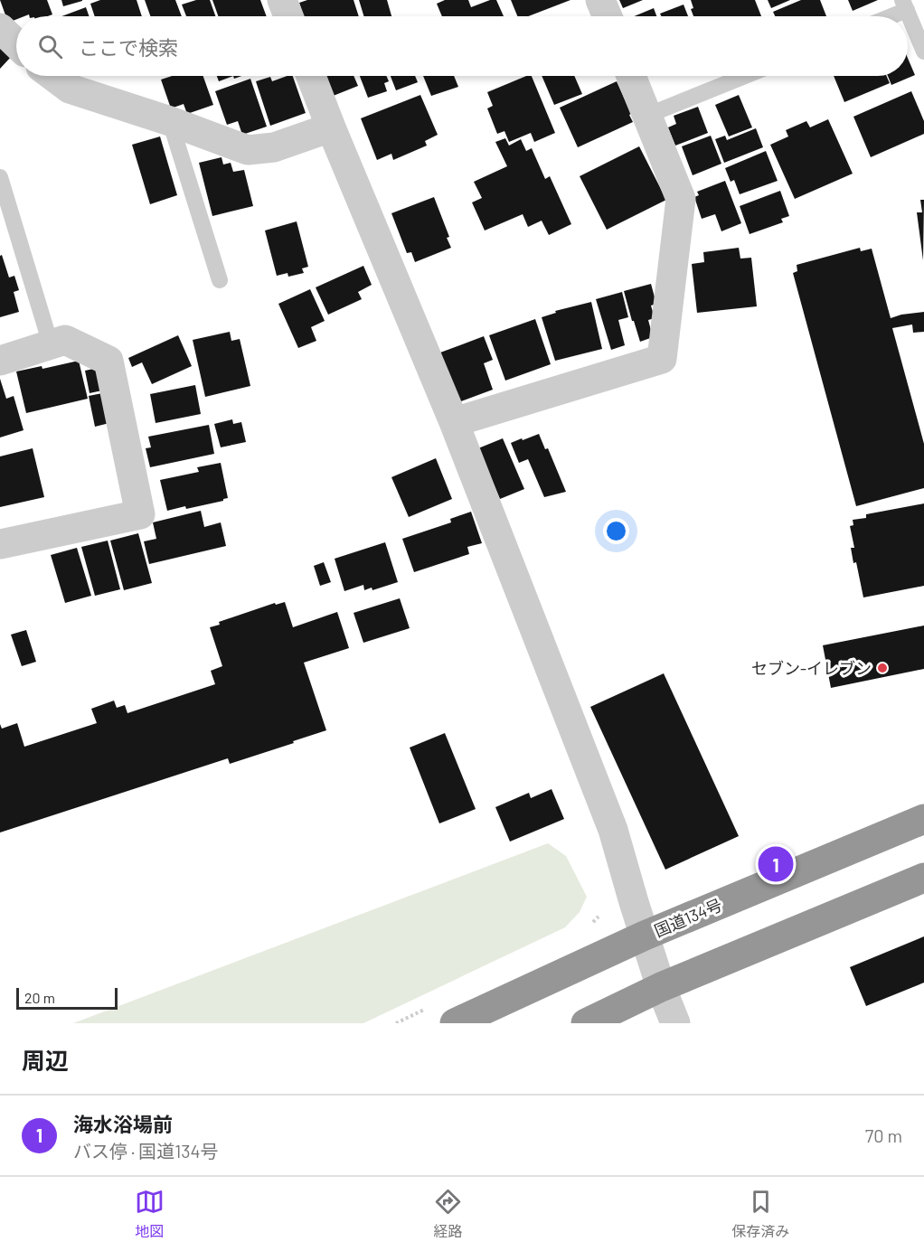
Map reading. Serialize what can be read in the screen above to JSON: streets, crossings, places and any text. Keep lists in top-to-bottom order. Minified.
{"streets":{"highway":["国道134号"]},"places":["セブン-イレブン"],"scale_bar":"20 m","page":{"search":"ここで検索","pins":"1","scale":"20 m","heading":"周辺","list":[{"mark":"1","name":"海水浴場前","note":"バス停 · 国道134号","value":"70 m"}],"nav":["地図","経路","保存済み"]}}
